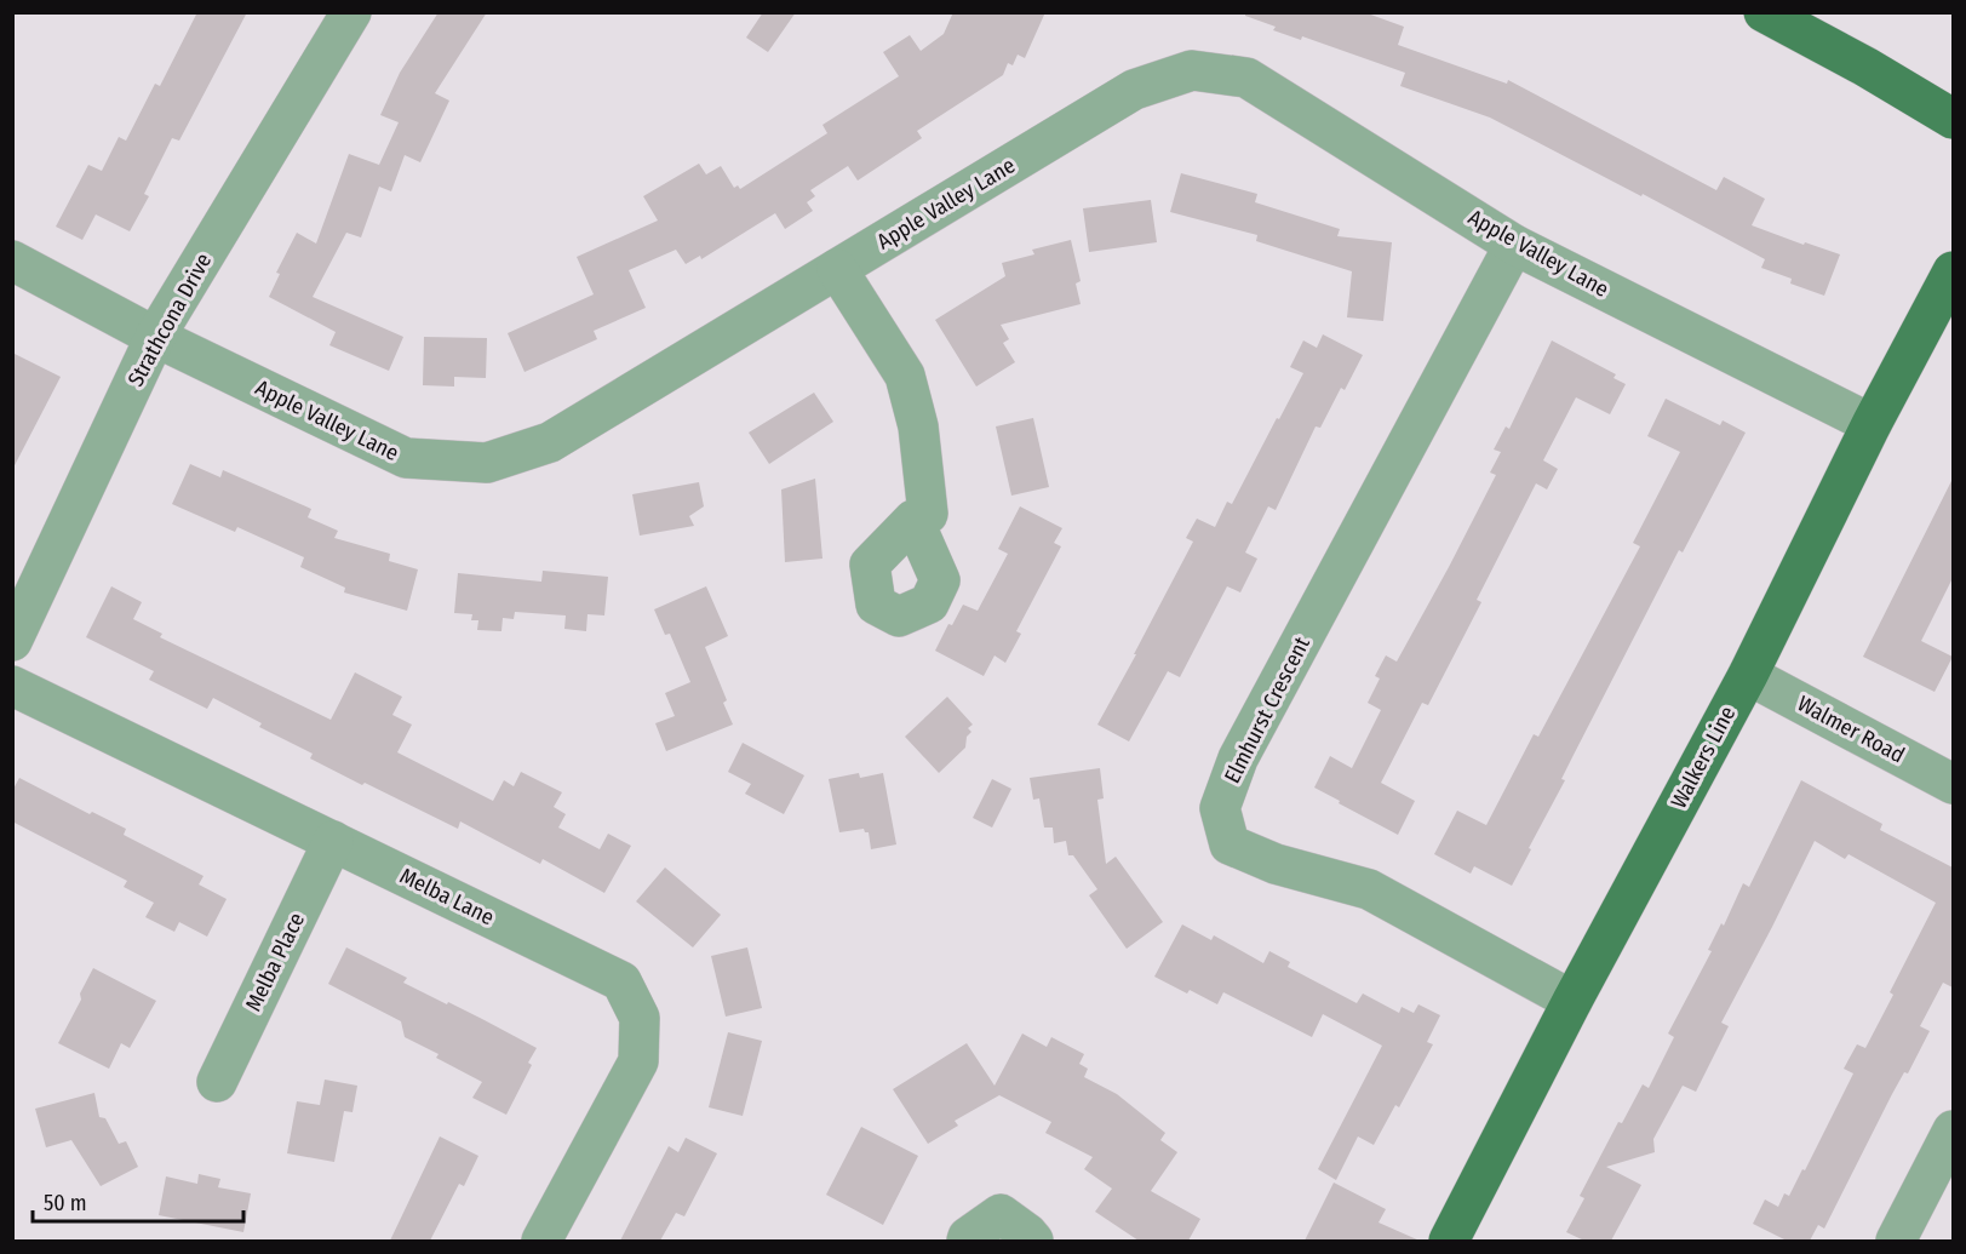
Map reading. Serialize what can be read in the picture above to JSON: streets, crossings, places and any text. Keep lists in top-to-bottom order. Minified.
{"streets":{"main road":["Walkers Line"],"street":["Apple Valley Lane","Strathcona Drive","Elmhurst Crescent","Walmer Road","Melba Lane","Melba Place"]},"crossings":[["Apple Valley Lane","Strathcona Drive"],["Apple Valley Lane","Elmhurst Crescent"],["Apple Valley Lane","Walkers Line"],["Elmhurst Crescent","Walkers Line"],["Walmer Road","Walkers Line"],["Melba Lane","Melba Place"]],"scale_bar":"50 m"}
